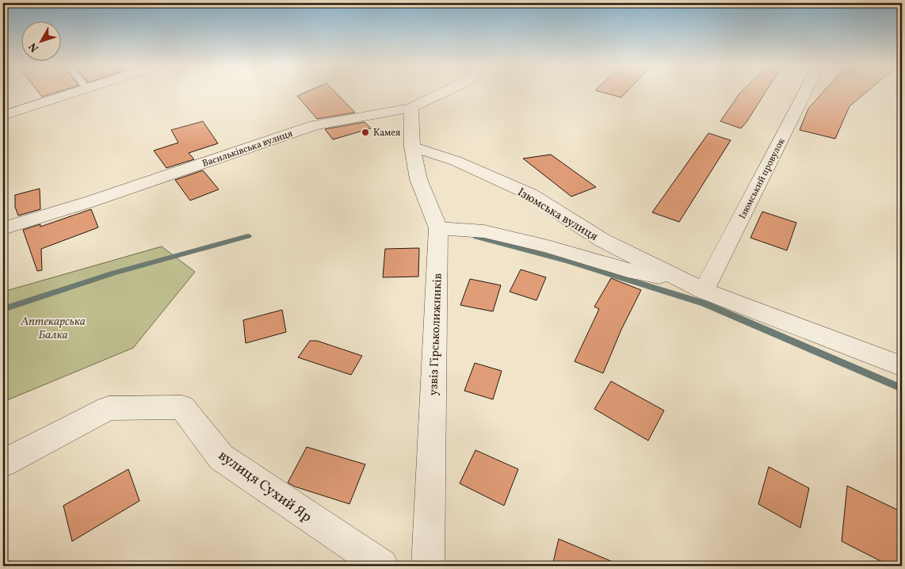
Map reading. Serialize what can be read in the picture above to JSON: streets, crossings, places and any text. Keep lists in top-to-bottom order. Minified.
{"streets":{"street":["Васильківська вулиця","Ізюмський провулок","Ізюмська вулиця","узвіз Гірськолижників","вулиця Сухий Яр"]},"crossings":[["Васильківська вулиця","узвіз Гірськолижників"],["Ізюмський провулок","Ізюмська вулиця"],["Ізюмська вулиця","узвіз Гірськолижників"]],"parks":["Аптекарська Балка"],"places":["Камея"],"north":"bottom left"}
